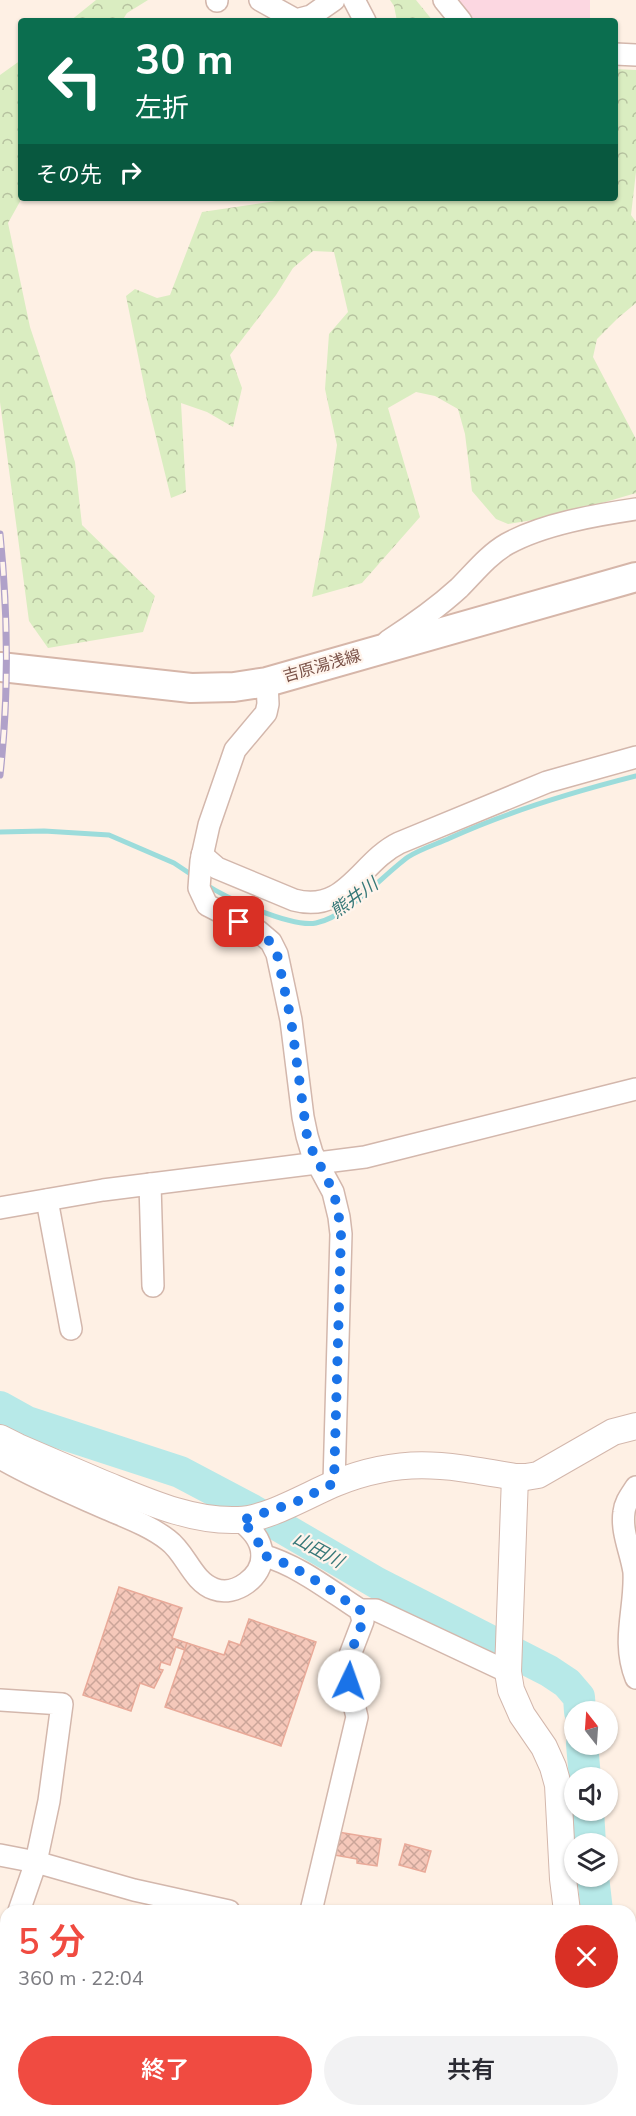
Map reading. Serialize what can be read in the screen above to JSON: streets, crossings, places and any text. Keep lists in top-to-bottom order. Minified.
{"streets":{"main road":["吉原湯浅線"]},"water":["熊井川","山田川"],"north":"top","page":{"turn":["30 m","左折"],"then":"その先","heading":["5 分","360 m · 22:04"],"buttons":["終了","共有"]}}
